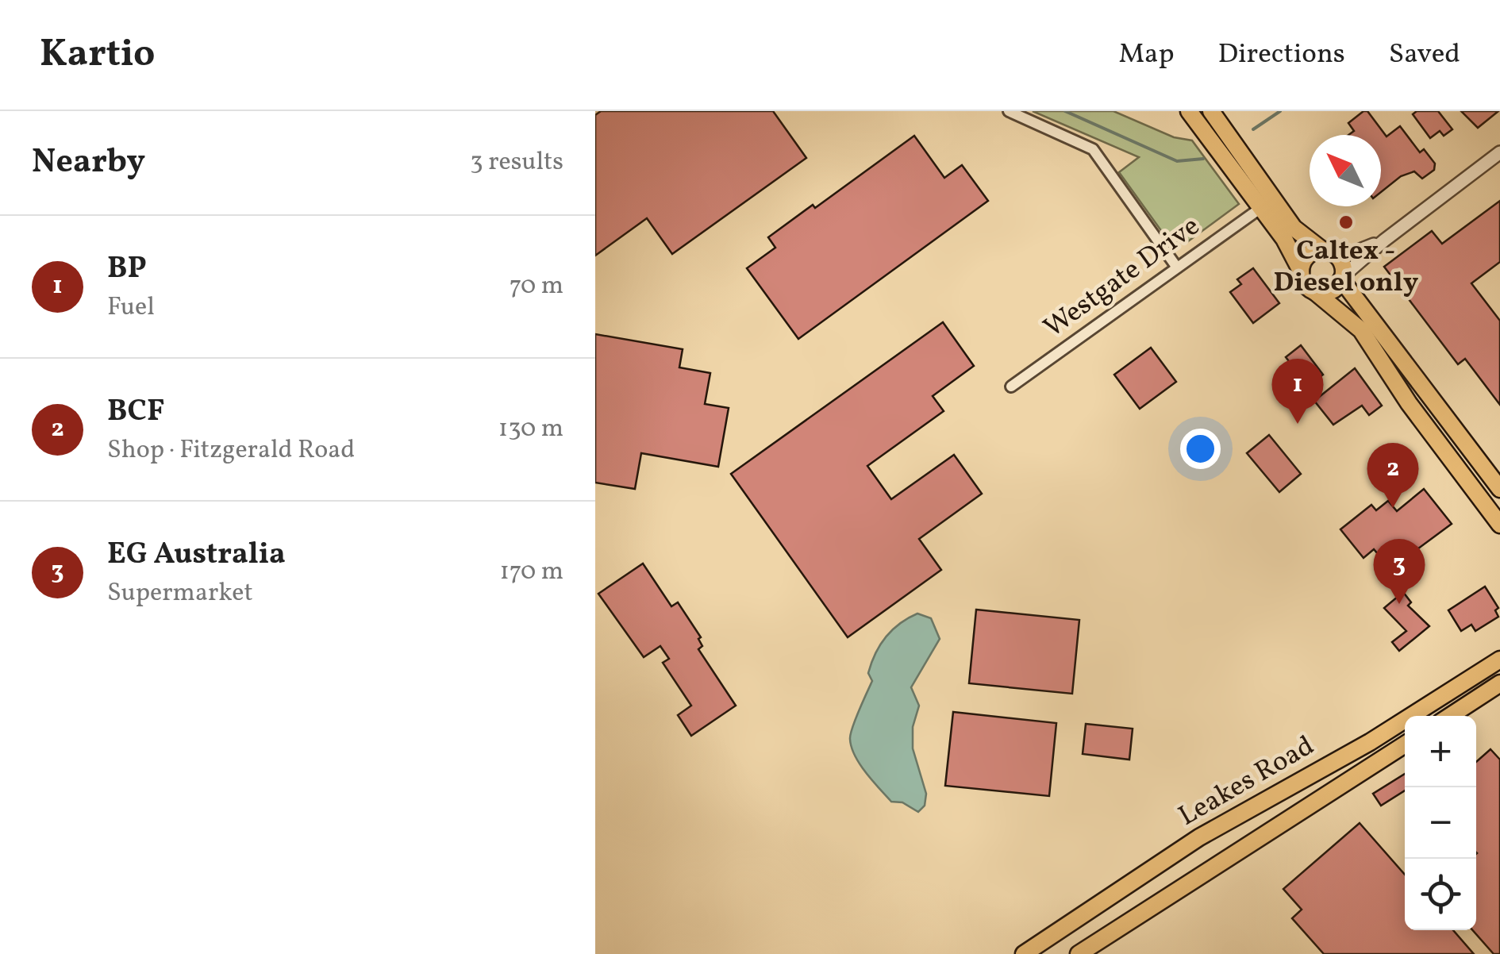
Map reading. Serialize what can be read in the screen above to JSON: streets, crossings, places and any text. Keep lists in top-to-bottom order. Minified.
{"streets":{"main road":["Leakes Road"],"street":["Westgate Drive"]},"places":["Caltex - Diesel only"],"north":"top left","page":{"header":"Kartio","nav":["Map","Directions","Saved"],"heading":["Nearby","3 results"],"list":[{"mark":"1","name":"BP","note":"Fuel","value":"70 m"},{"mark":"2","name":"BCF","note":"Shop · Fitzgerald Road","value":"130 m"},{"mark":"3","name":"EG Australia","note":"Supermarket","value":"170 m"}],"pins":["1","2","3"],"map_buttons":["+","−"]}}
